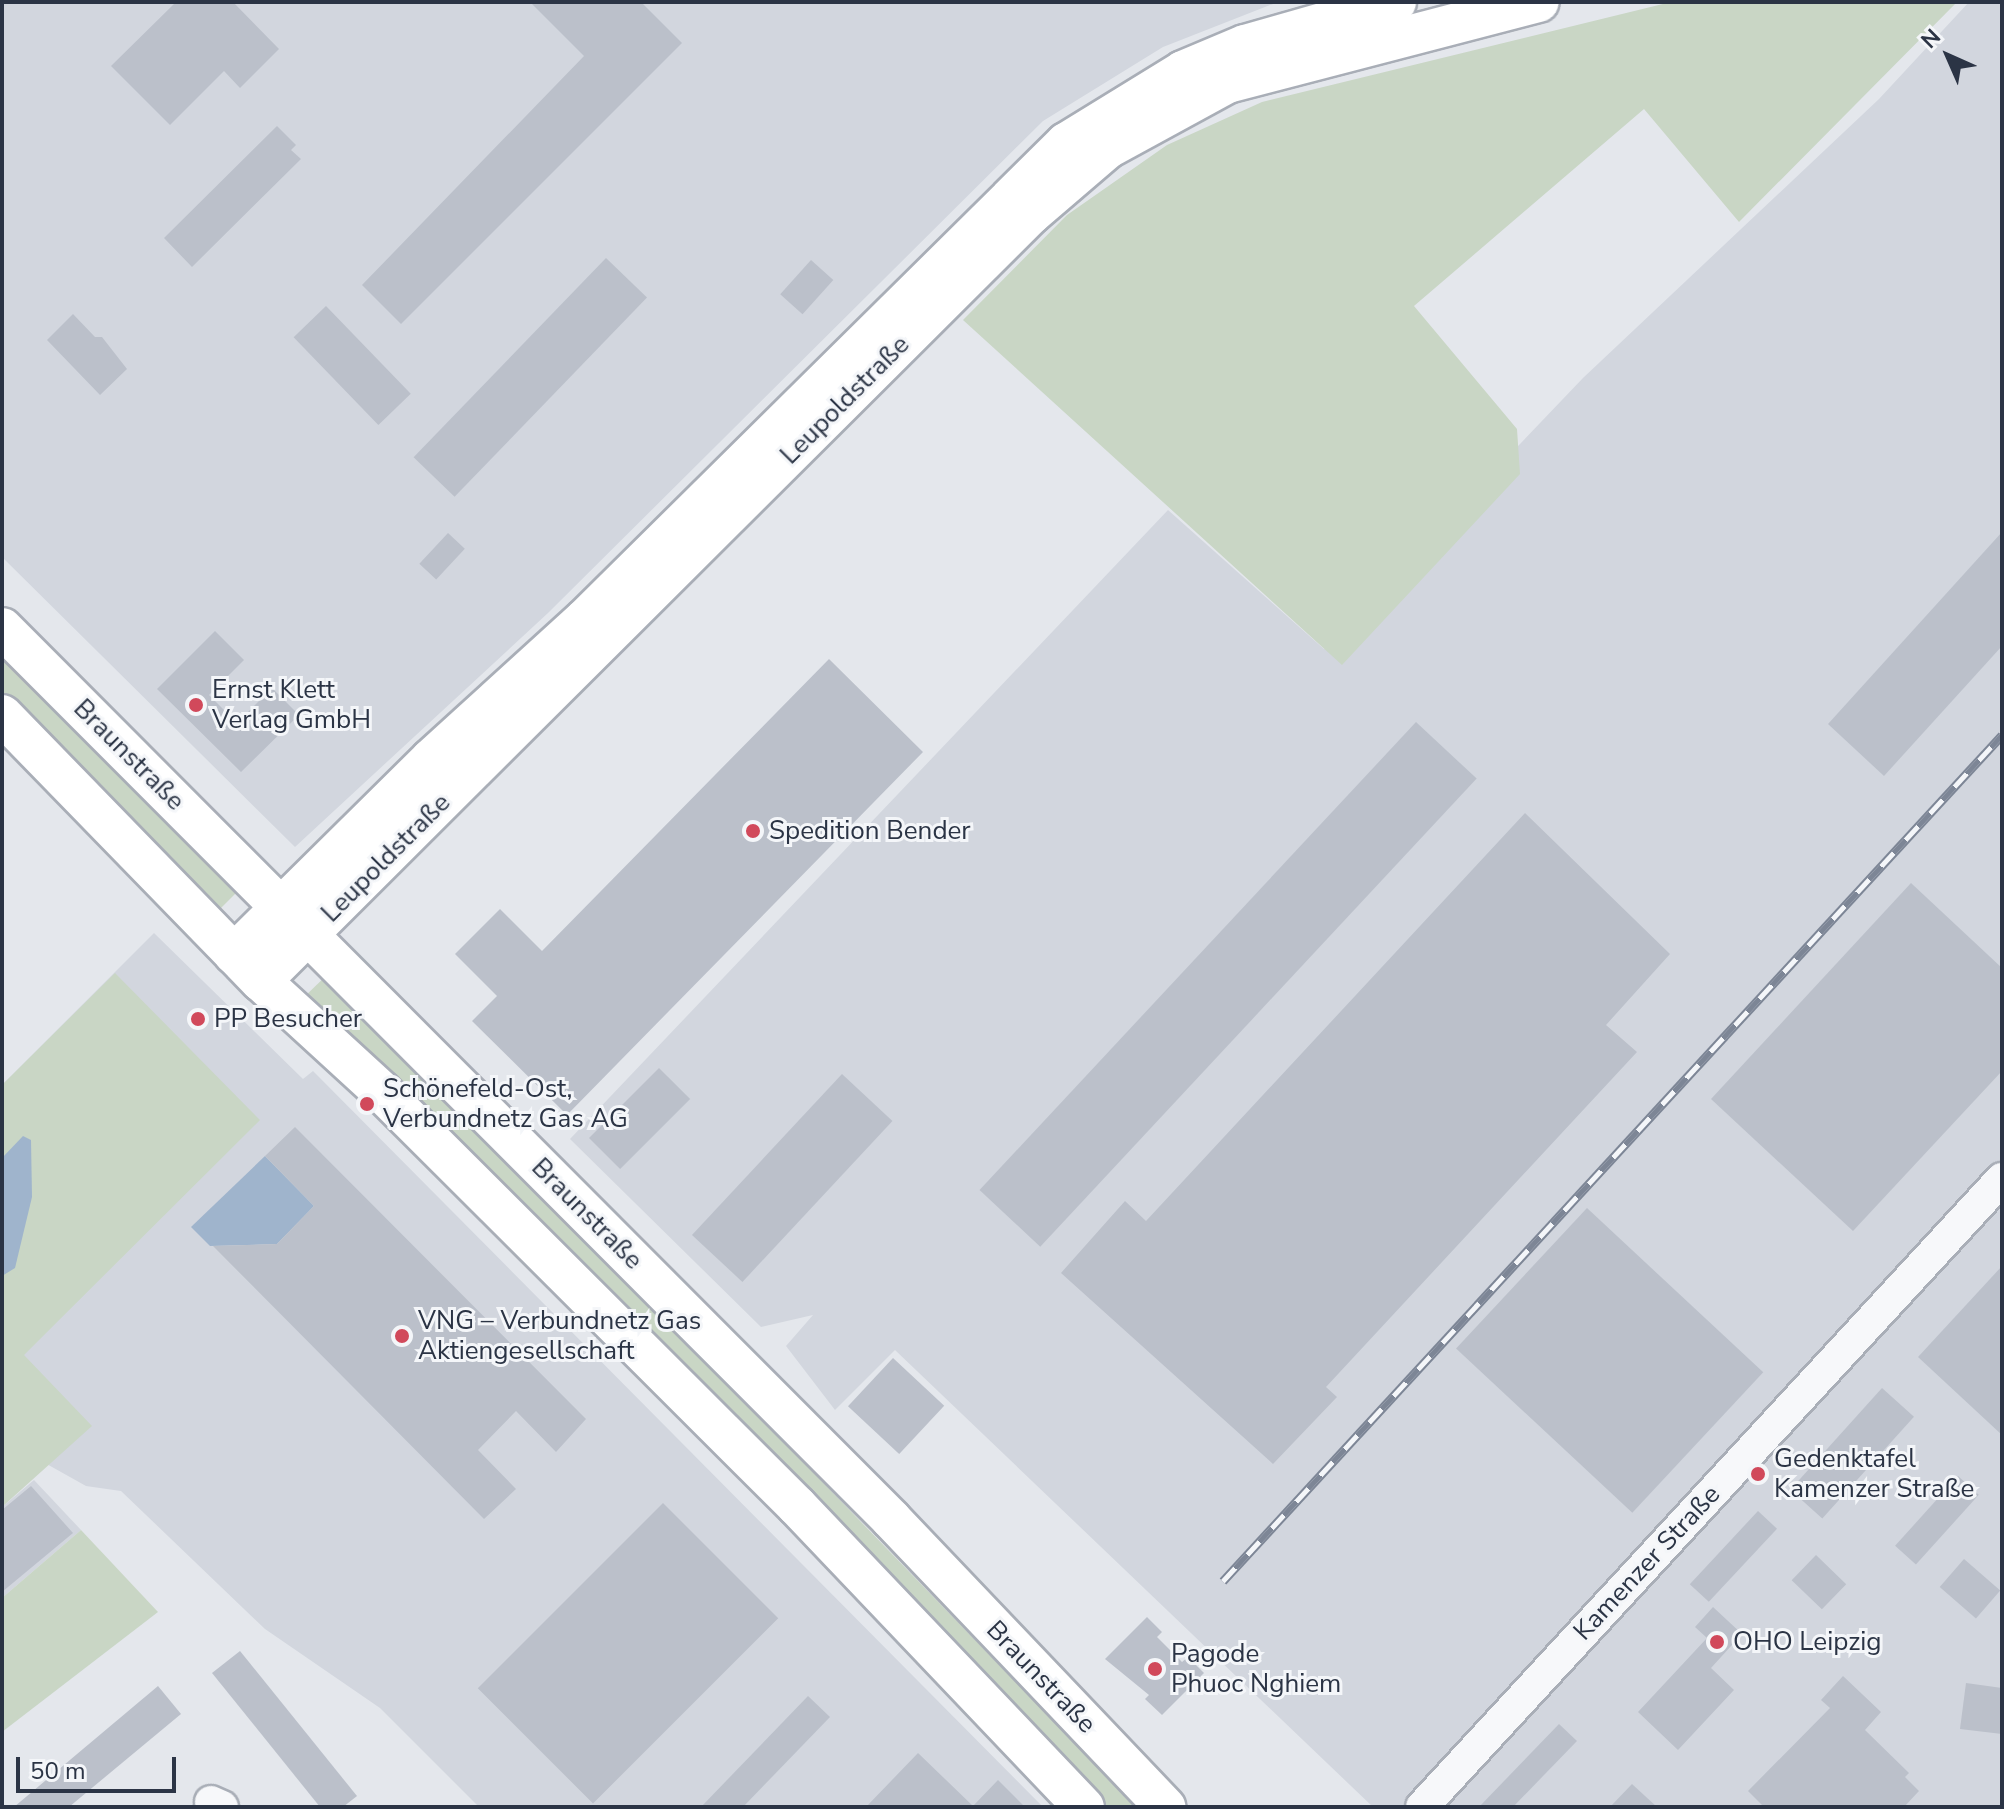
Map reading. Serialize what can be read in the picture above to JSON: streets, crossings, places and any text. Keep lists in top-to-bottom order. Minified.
{"streets":{"main road":["Leupoldstraße","Braunstraße"],"street":["Kamenzer Straße"]},"crossings":[["Leupoldstraße","Braunstraße"]],"places":["Ernst Klett Verlag GmbH","Spedition Bender","PP Besucher","Schönefeld-Ost, Verbundnetz Gas AG","VNG – Verbundnetz Gas Aktiengesellschaft","Gedenktafel Kamenzer Straße","OHO Leipzig","Pagode Phuoc Nghiem"],"scale_bar":"50 m","north":"top left"}
